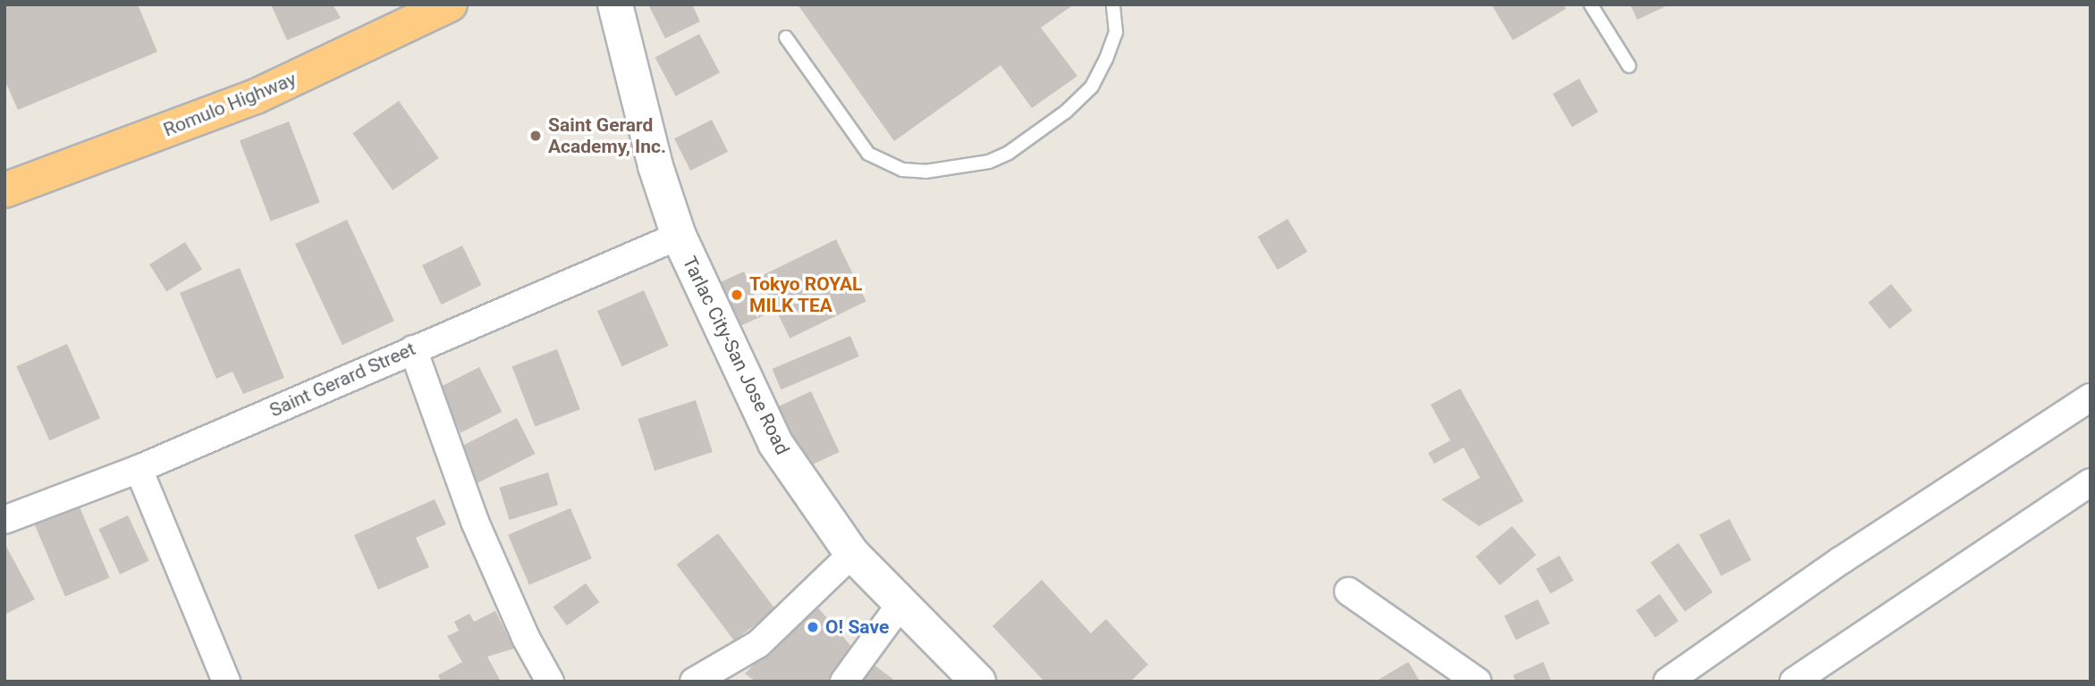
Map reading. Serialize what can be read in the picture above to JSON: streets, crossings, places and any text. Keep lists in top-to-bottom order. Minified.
{"streets":{"highway":["Romulo Highway"],"main road":["Tarlac City-San Jose Road"],"street":["Saint Gerard Street"]},"crossings":[["Tarlac City-San Jose Road","Saint Gerard Street"]],"places":["Saint Gerard Academy, Inc.","Tokyo ROYAL MILK TEA","O! Save"]}
